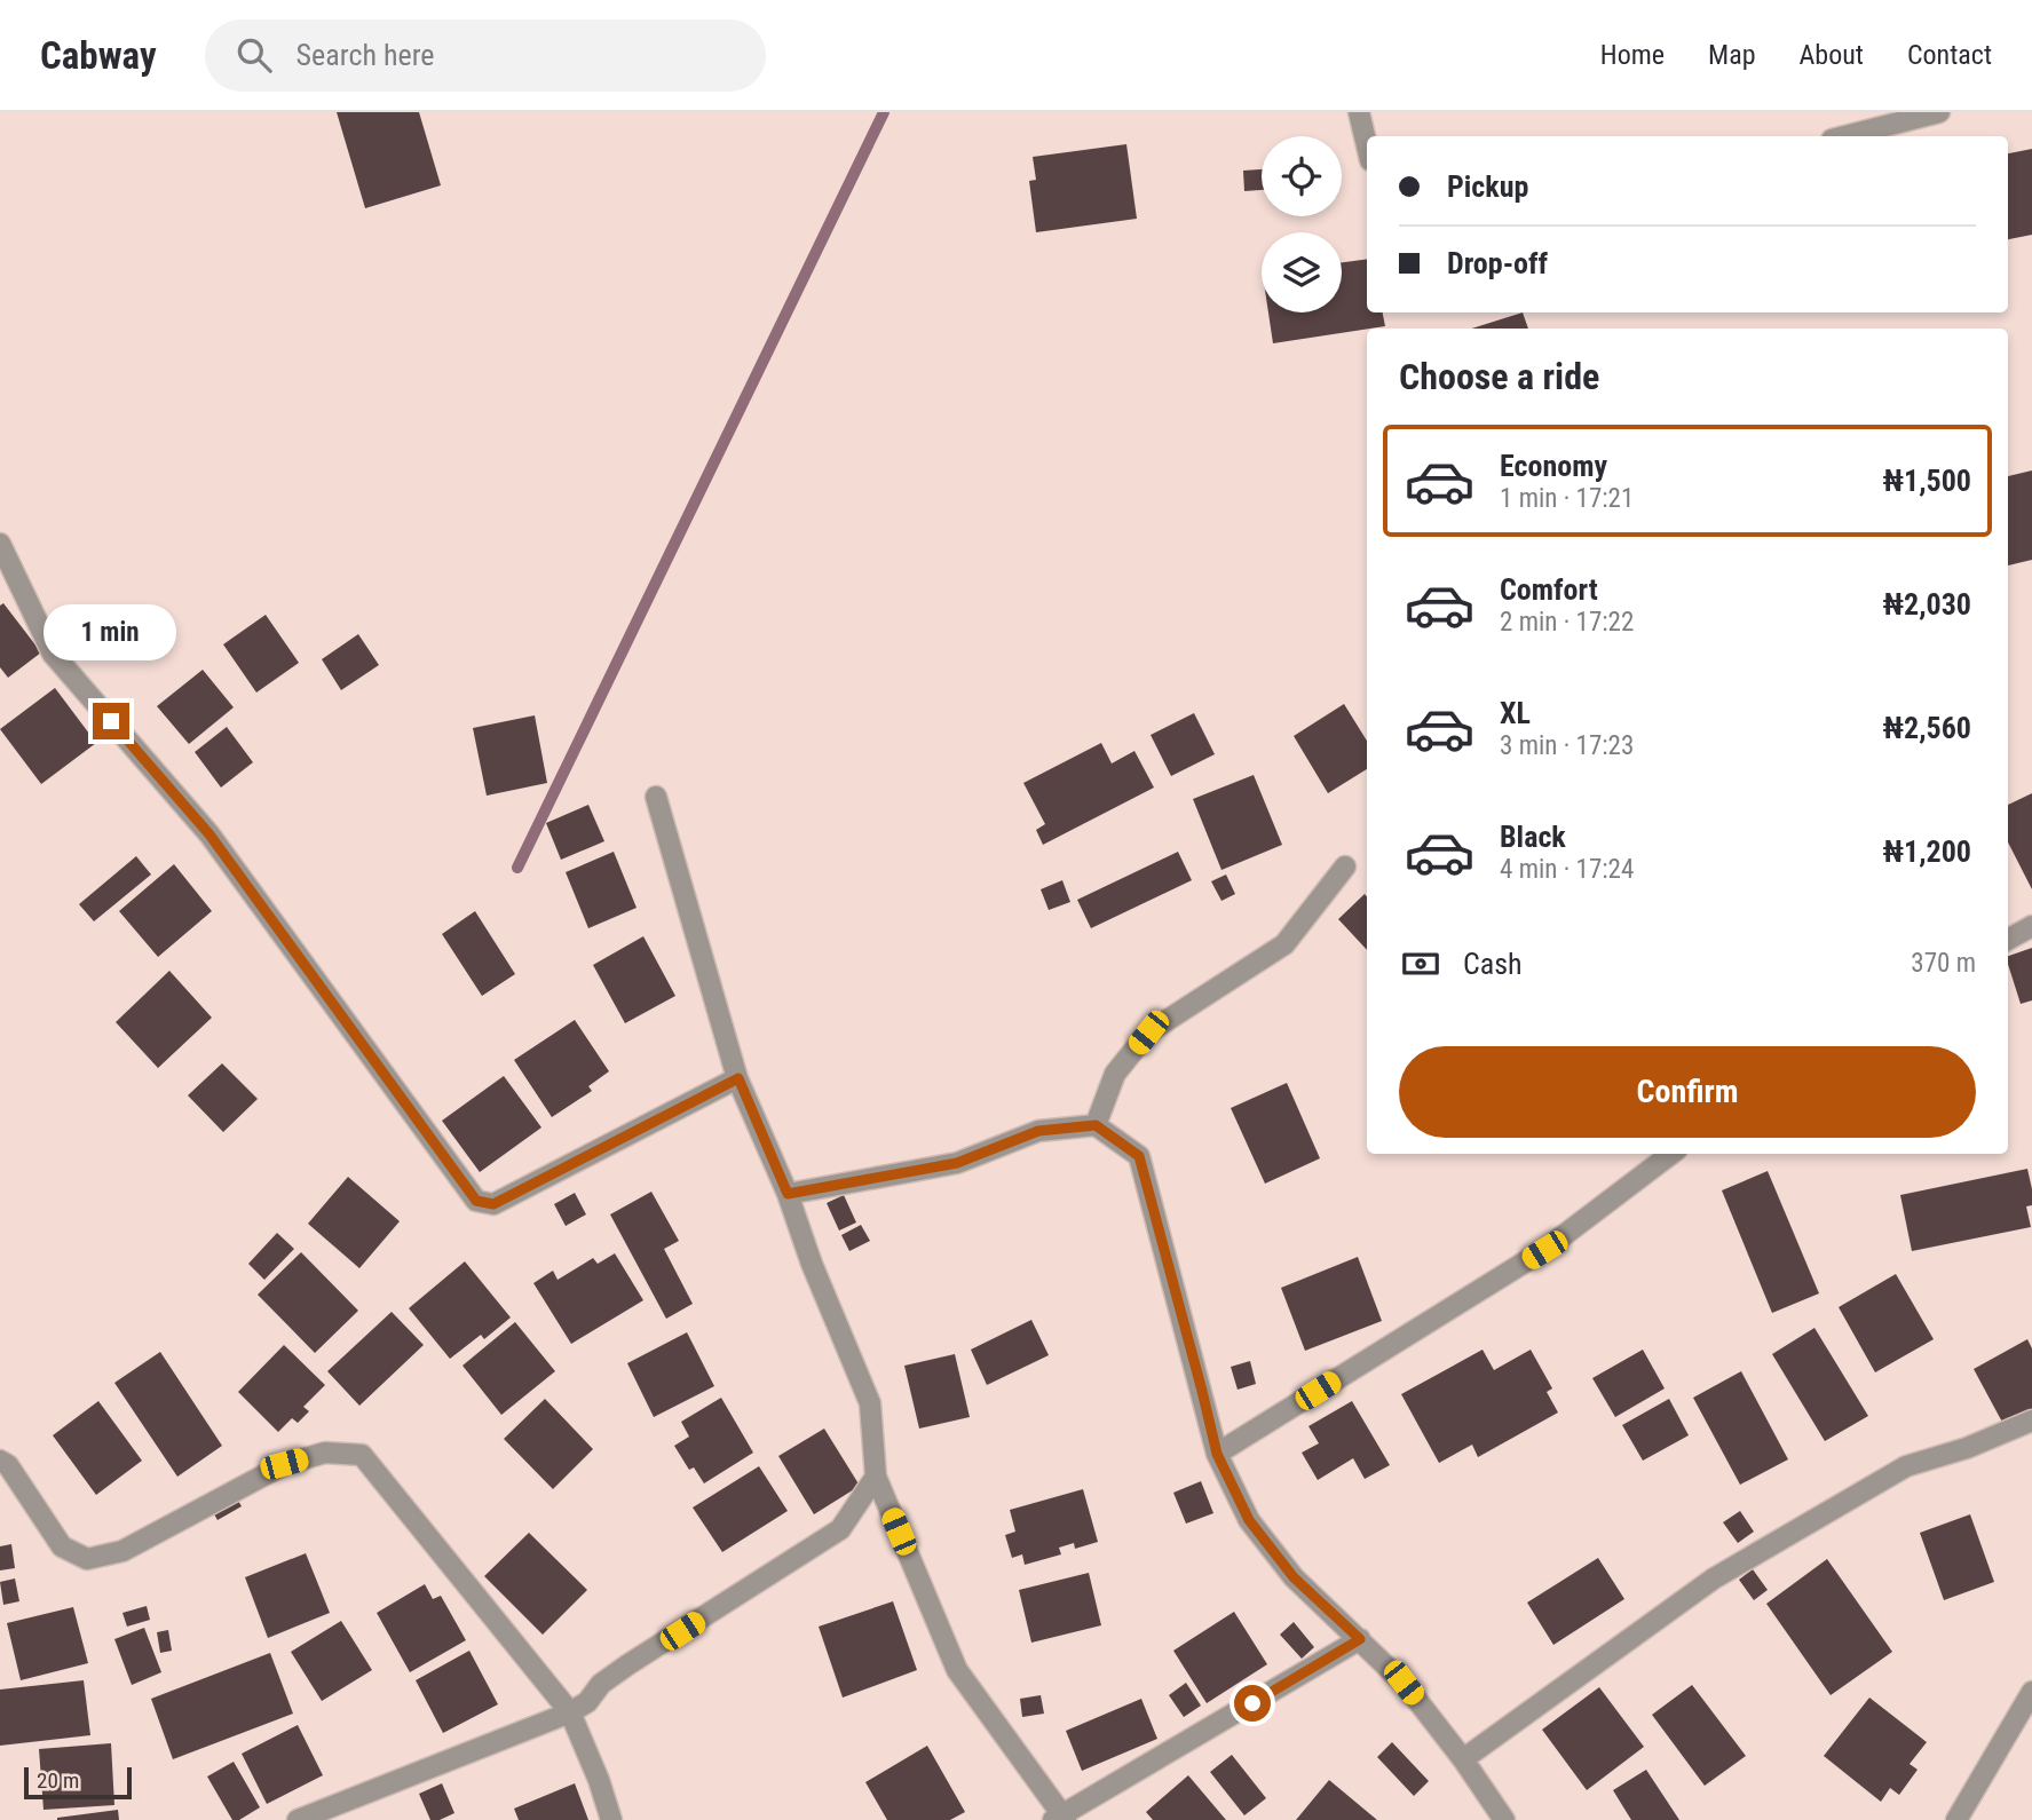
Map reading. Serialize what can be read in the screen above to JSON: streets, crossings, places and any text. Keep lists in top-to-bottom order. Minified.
{"scale_bar":"20 m","page":{"header":"Cabway","search":"Search here","nav":["Home","Map","About","Contact"],"banner":["Pickup","Drop-off"],"heading":"Choose a ride","list":[{"name":"Economy","note":"1 min · 17:21","value":"₦1,500"},{"name":"Comfort","note":"2 min · 17:22","value":"₦2,030"},{"name":"XL","note":"3 min · 17:23","value":"₦2,560"},{"name":"Black","note":"4 min · 17:24","value":"₦1,200"}],"bubble":"1 min","pay":["Cash","370 m"],"buttons":"Confirm","scale":"20 m"}}
